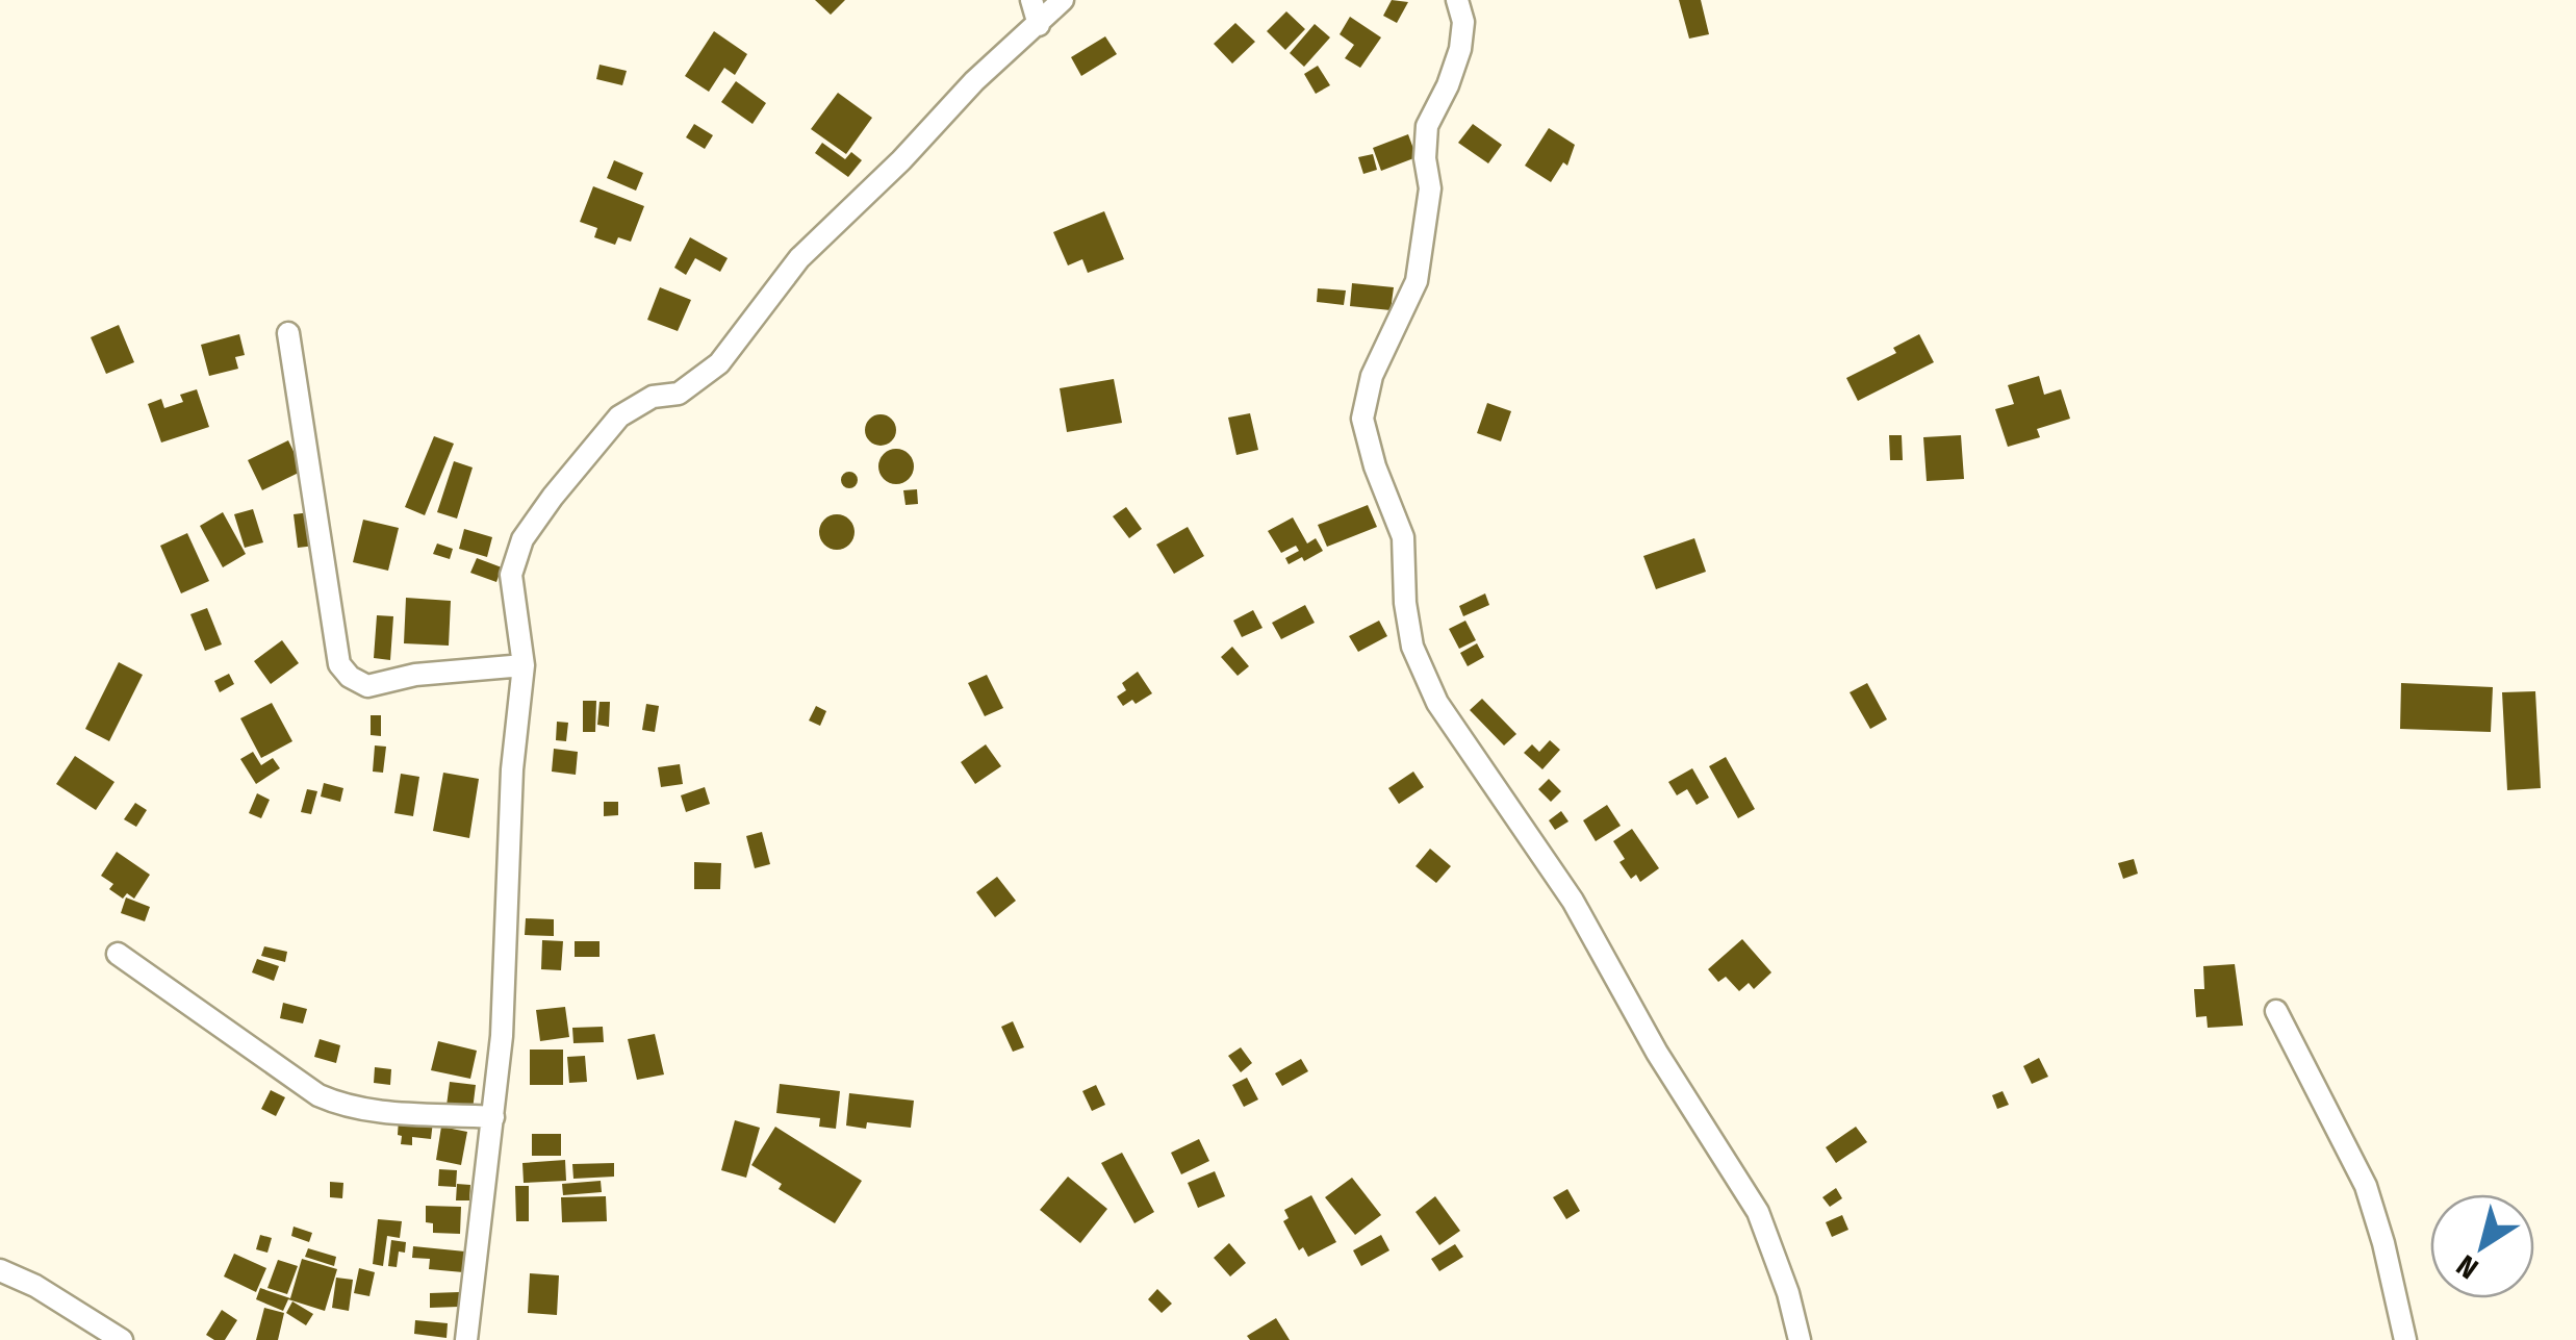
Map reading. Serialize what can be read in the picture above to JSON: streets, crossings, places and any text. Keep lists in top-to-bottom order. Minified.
{"north":"bottom left"}
